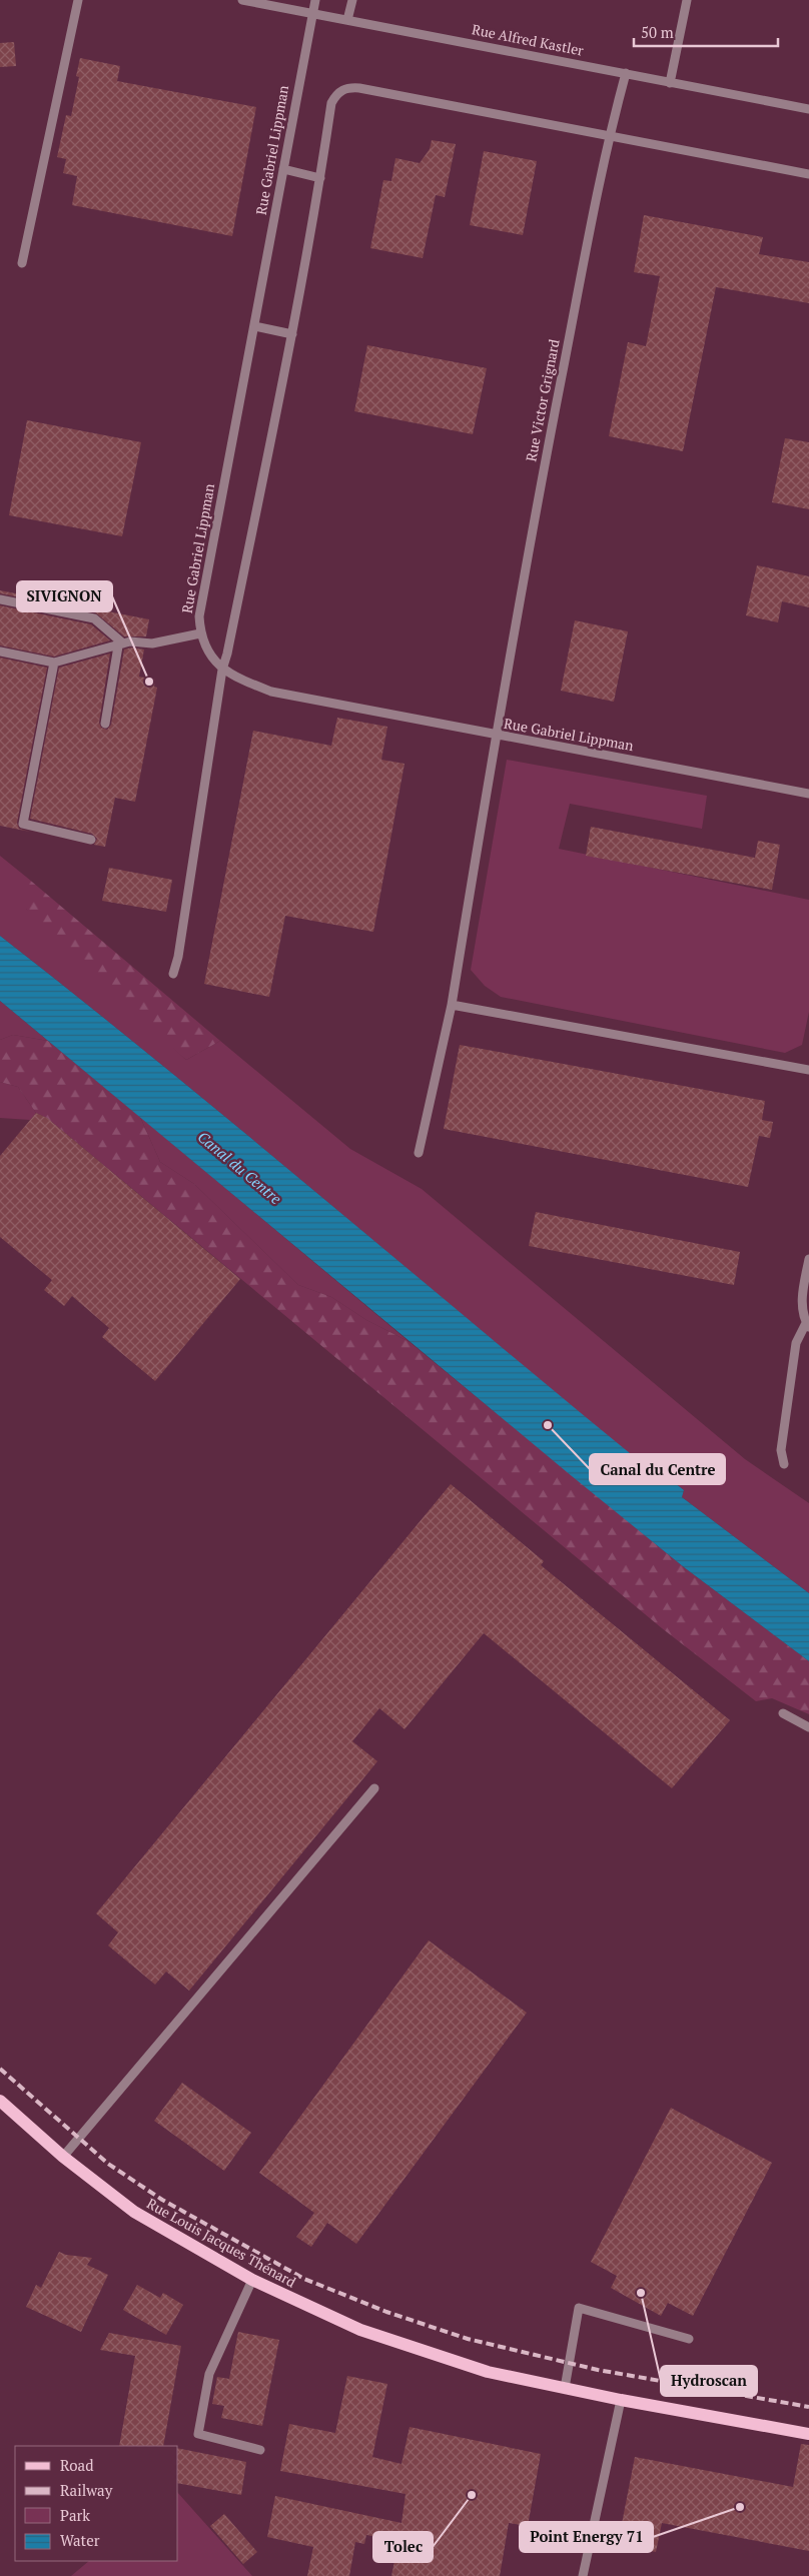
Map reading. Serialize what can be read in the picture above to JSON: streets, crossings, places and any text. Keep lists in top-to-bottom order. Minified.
{"streets":{"main road":["Rue Louis Jacques Thénard"],"street":["Rue Alfred Kastler","Rue Gabriel Lippman","Rue Victor Grignard"]},"crossings":[["Rue Alfred Kastler","Rue Gabriel Lippman"],["Rue Alfred Kastler","Rue Victor Grignard"],["Rue Gabriel Lippman","Rue Victor Grignard"]],"water":["Canal du Centre"],"places":["SIVIGNON","Canal du Centre","Hydroscan","Tolec","Point Energy 71"],"legend":["Road","Railway","Park","Water"],"scale_bar":"50 m"}
